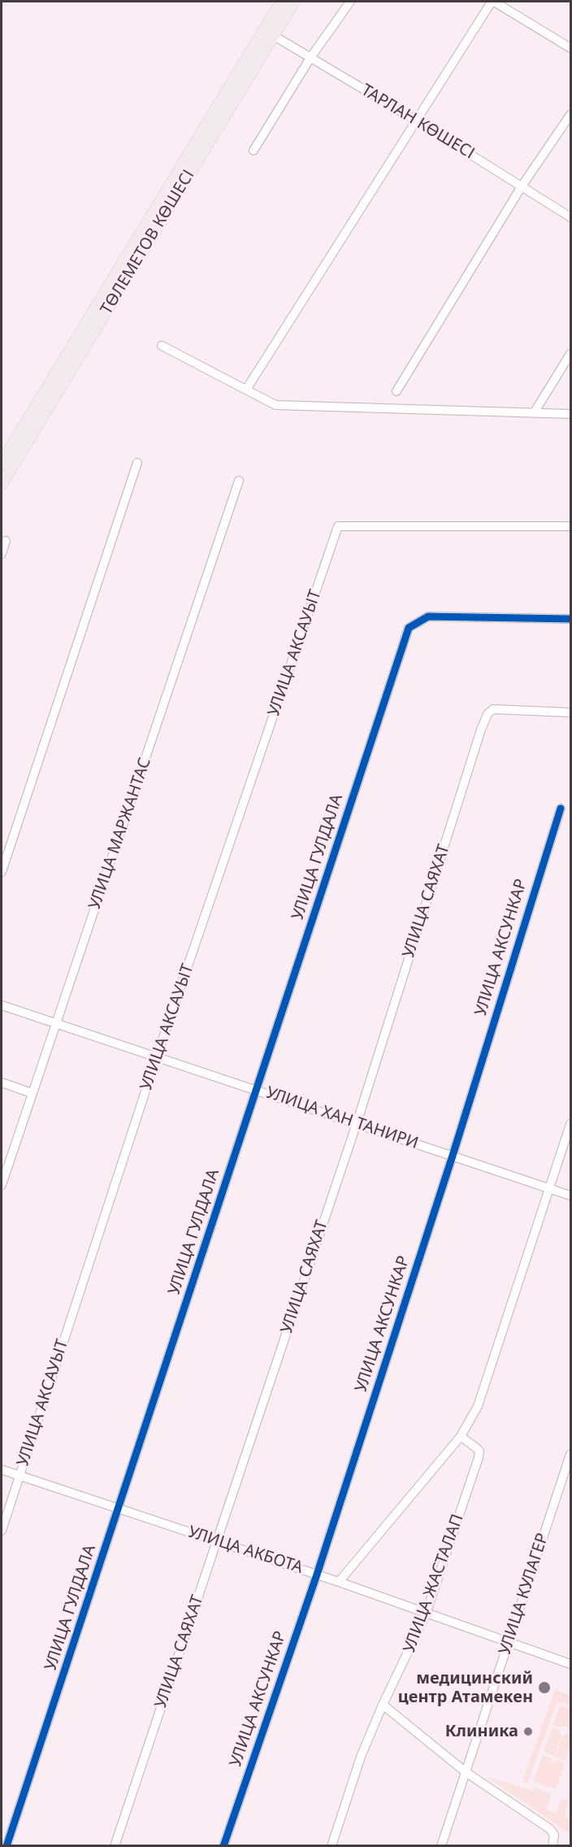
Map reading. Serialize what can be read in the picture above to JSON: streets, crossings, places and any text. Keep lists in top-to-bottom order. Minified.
{"streets":{"main road":["ТӨЛЕМЕТОВ КӨШЕСІ"],"street":["ТАРЛАН КӨШЕСІ","УЛИЦА АКСАУЫТ","УЛИЦА МАРЖАНТАС","УЛИЦА ГУЛДАЛА","УЛИЦА САЯХАТ","УЛИЦА АКСУНКАР","УЛИЦА ХАН ТАНИРИ","УЛИЦА АКБОТА","УЛИЦА ЖАСТАЛАП","УЛИЦА КУЛАГЕР"]},"crossings":[["ТАРЛАН КӨШЕСІ","ТӨЛЕМЕТОВ КӨШЕСІ"],["УЛИЦА АКСАУЫТ","УЛИЦА ХАН ТАНИРИ"],["УЛИЦА АКСАУЫТ","УЛИЦА АКБОТА"],["УЛИЦА МАРЖАНТАС","УЛИЦА ХАН ТАНИРИ"],["УЛИЦА ГУЛДАЛА","УЛИЦА ХАН ТАНИРИ"],["УЛИЦА ГУЛДАЛА","УЛИЦА АКБОТА"],["УЛИЦА САЯХАТ","УЛИЦА ХАН ТАНИРИ"],["УЛИЦА САЯХАТ","УЛИЦА АКБОТА"],["УЛИЦА АКСУНКАР","УЛИЦА ХАН ТАНИРИ"],["УЛИЦА АКСУНКАР","УЛИЦА АКБОТА"],["УЛИЦА АКБОТА","УЛИЦА ЖАСТАЛАП"],["УЛИЦА АКБОТА","УЛИЦА КУЛАГЕР"]],"places":["медицинский центр Атамекен","Клиника"]}
